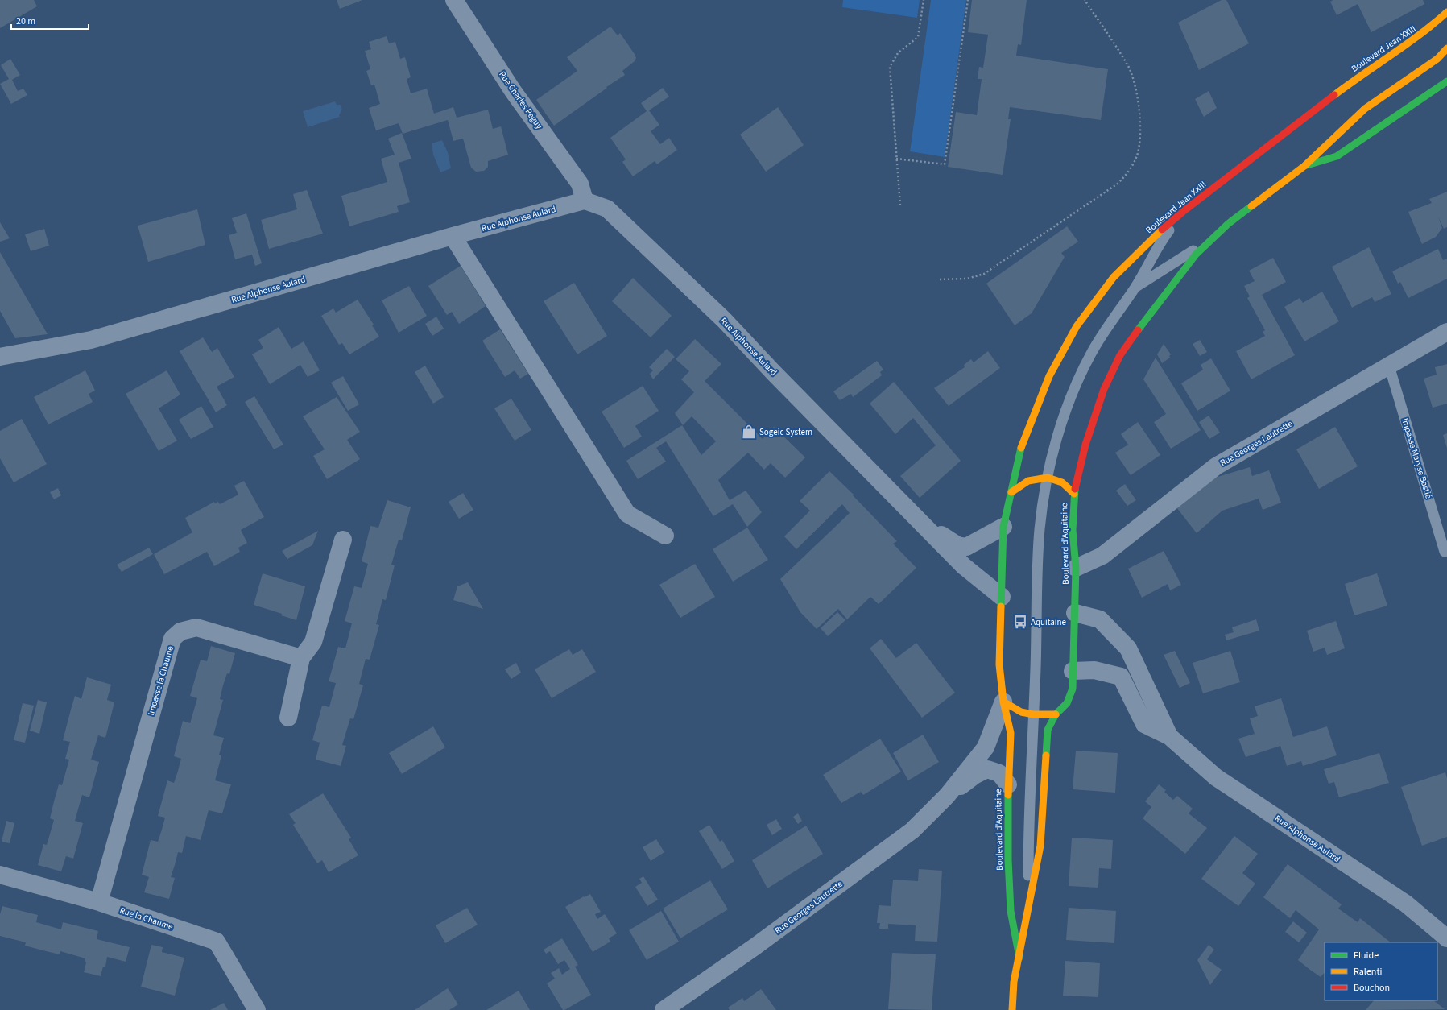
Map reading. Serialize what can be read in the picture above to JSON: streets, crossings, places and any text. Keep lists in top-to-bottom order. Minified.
{"streets":{"main road":["Boulevard Jean XXIII","Boulevard d'Aquitaine"],"street":["Rue Charles Péguy","Rue Alphonse Aulard","Rue Georges Lautrette","Impasse la Chaume","Rue la Chaume"],"lane":["Impasse Maryse Bastié"]},"crossings":[["Boulevard Jean XXIII","Boulevard d'Aquitaine"],["Rue Charles Péguy","Rue Alphonse Aulard"],["Rue Alphonse Aulard","Boulevard d'Aquitaine"],["Rue Georges Lautrette","Impasse Maryse Bastié"],["Rue Georges Lautrette","Boulevard d'Aquitaine"],["Impasse la Chaume","Rue la Chaume"]],"places":{"shop":["Sogeic System"],"bus stop":["Aquitaine"]},"legend":["Fluide","Ralenti","Bouchon"],"scale_bar":"20 m"}
